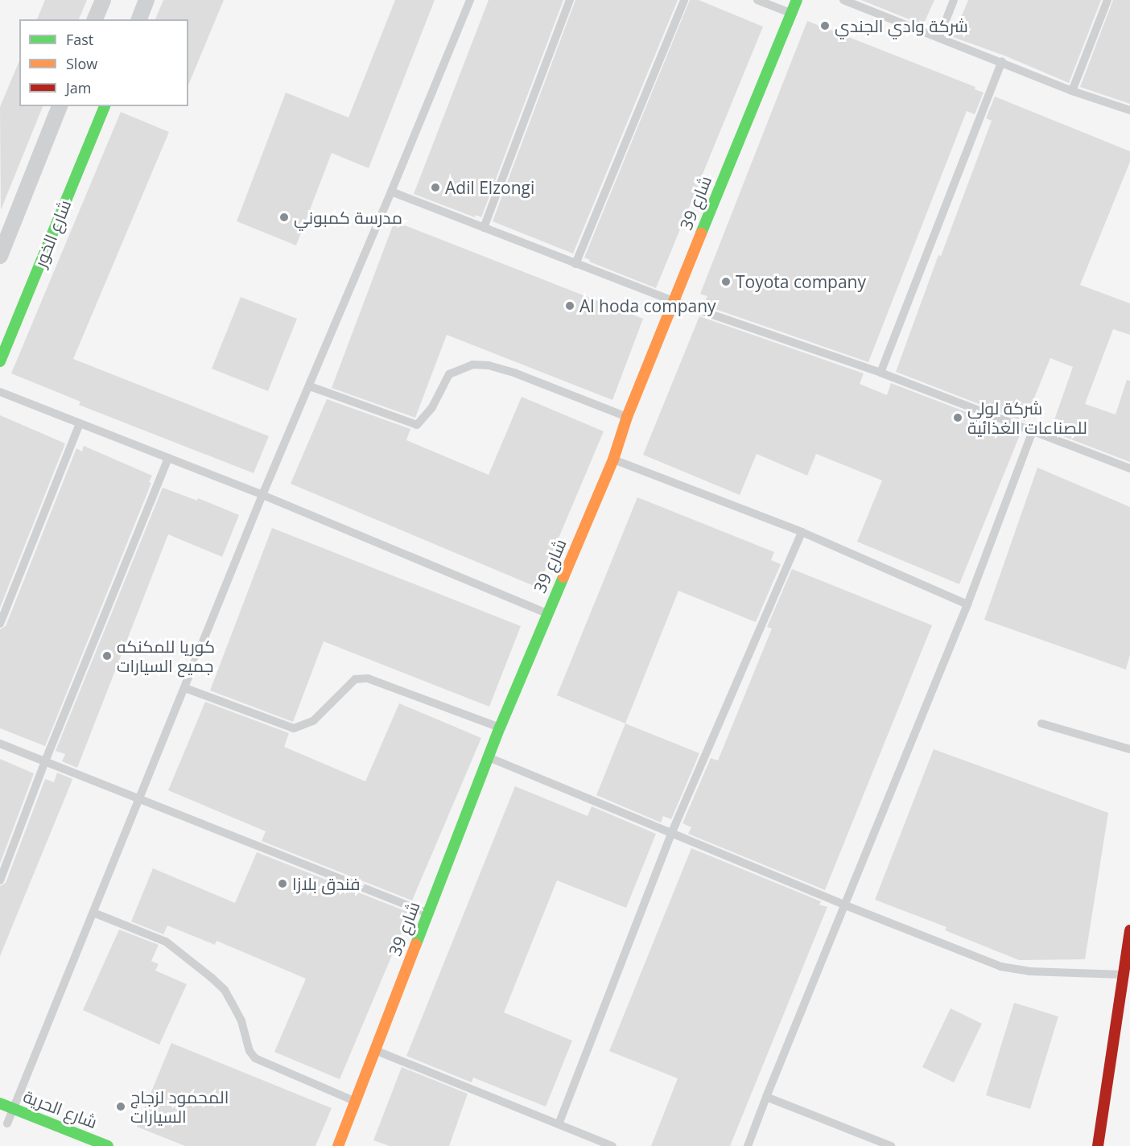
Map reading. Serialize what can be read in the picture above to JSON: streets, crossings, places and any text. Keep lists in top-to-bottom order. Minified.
{"streets":{"street":["شارع 39","شارع الخور","شارع الحرية"]},"places":["شركة وادي الجندي","Adil Elzongi","مدرسة كمبوني","Toyota company","Al hoda company","شركة لولي للصناعات الغذائية","كوريا للمكنكه جميع السيارات","فندق بلازا","المحمود لزجاج السيارات"],"legend":["Fast","Slow","Jam"]}
